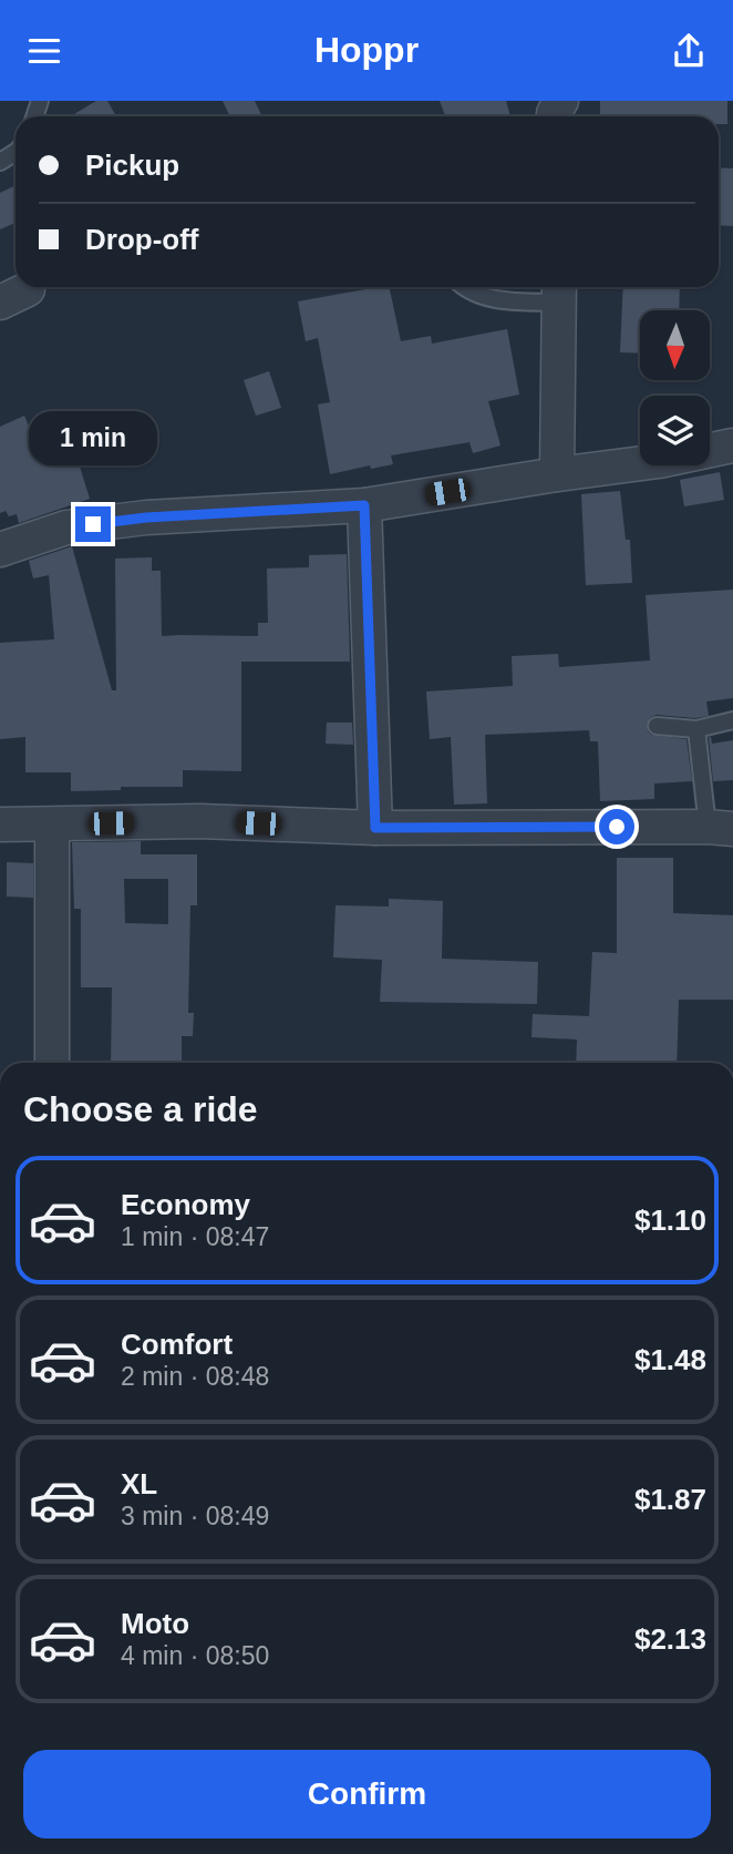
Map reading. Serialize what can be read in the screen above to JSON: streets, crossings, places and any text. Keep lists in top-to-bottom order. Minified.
{"north":"bottom","page":{"header":"Hoppr","banner":["Pickup","Drop-off"],"bubble":"1 min","heading":"Choose a ride","list":[{"name":"Economy","note":"1 min · 08:47","value":"$1.10"},{"name":"Comfort","note":"2 min · 08:48","value":"$1.48"},{"name":"XL","note":"3 min · 08:49","value":"$1.87"},{"name":"Moto","note":"4 min · 08:50","value":"$2.13"}],"buttons":"Confirm"}}
